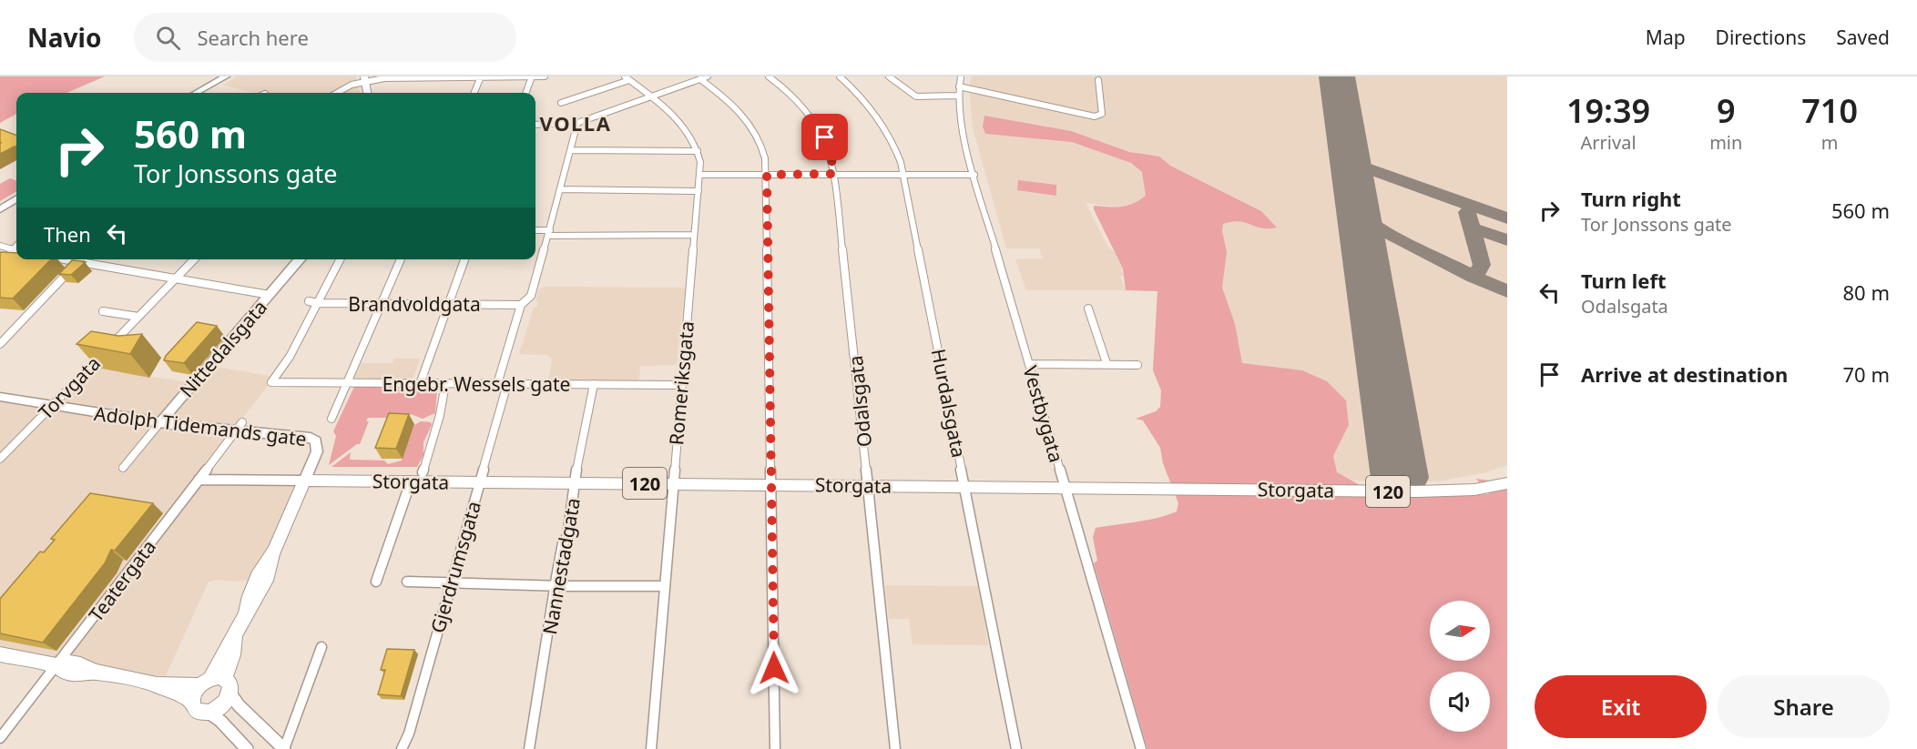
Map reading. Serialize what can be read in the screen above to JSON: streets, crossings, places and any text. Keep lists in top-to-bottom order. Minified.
{"streets":{"main road":["Adolph Tidemands gate","Storgata","120"],"street":["Brandvoldgata","Nittedalsgata","Romeriksgata","Engebr. Wessels gate","Torvgata","Odalsgata","Hurdalsgata","Vestbygata","Nannestadgata","Gjerdrumsgata","Teatergata"]},"crossings":[["Brandvoldgata","Engebr. Wessels gate"],["Nittedalsgata","Adolph Tidemands gate"],["Romeriksgata","Engebr. Wessels gate"],["Romeriksgata","Storgata"],["Engebr. Wessels gate","Nannestadgata"],["Engebr. Wessels gate","Gjerdrumsgata"],["Torvgata","Adolph Tidemands gate"],["Odalsgata","Storgata"],["Hurdalsgata","Storgata"],["Vestbygata","Storgata"],["Adolph Tidemands gate","Storgata"],["Adolph Tidemands gate","Teatergata"],["Storgata","Nannestadgata"],["Storgata","Gjerdrumsgata"],["Storgata","Teatergata"]],"districts":["VOLLA"],"north":"right","page":{"header":"Navio","search":"Search here","nav":["Map","Directions","Saved"],"eta":["19:39","Arrival","9","min","710","m"],"turn":["560 m","Tor Jonssons gate"],"list":[{"name":"Turn right","note":"Tor Jonssons gate","value":"560 m"},{"name":"Turn left","note":"Odalsgata","value":"80 m"},{"name":"Arrive at destination","value":"70 m"}],"then":"Then","buttons":["Exit","Share"]}}
